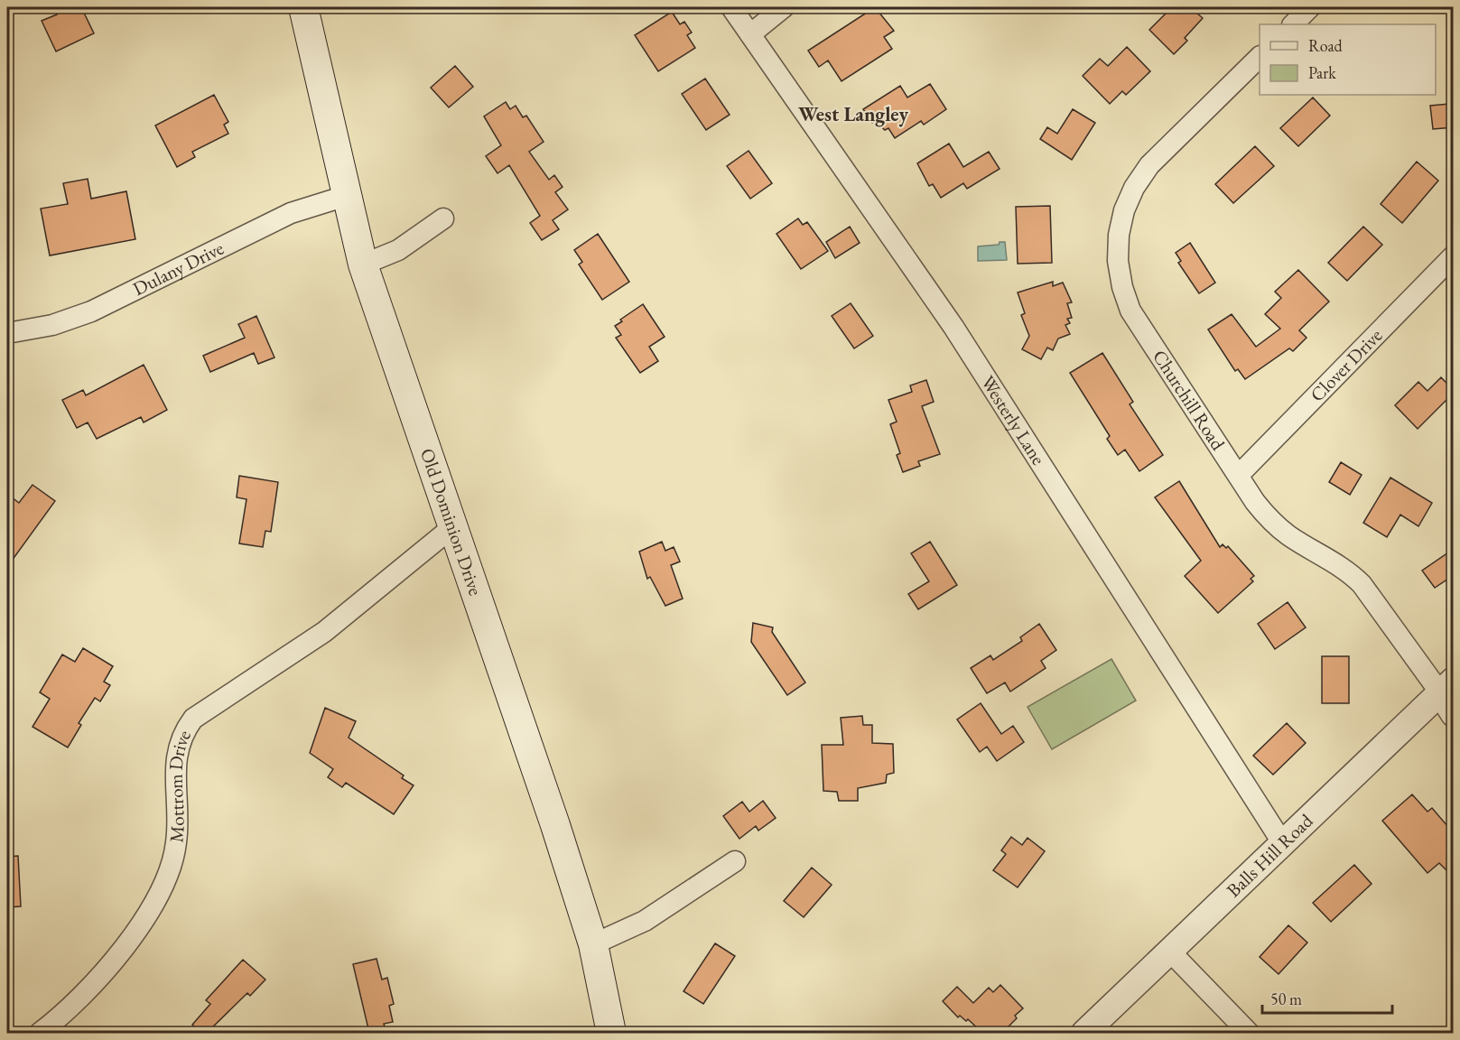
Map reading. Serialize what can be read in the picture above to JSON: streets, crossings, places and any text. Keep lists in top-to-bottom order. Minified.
{"streets":{"main road":["Old Dominion Drive"],"street":["Dulany Drive","Clover Drive","Churchill Road","Westerly Lane","Mottrom Drive","Balls Hill Road"]},"crossings":[["Dulany Drive","Old Dominion Drive"],["Clover Drive","Churchill Road"],["Churchill Road","Balls Hill Road"],["Westerly Lane","Balls Hill Road"],["Old Dominion Drive","Mottrom Drive"]],"districts":["West Langley"],"legend":["Road","Park"],"scale_bar":"50 m"}
